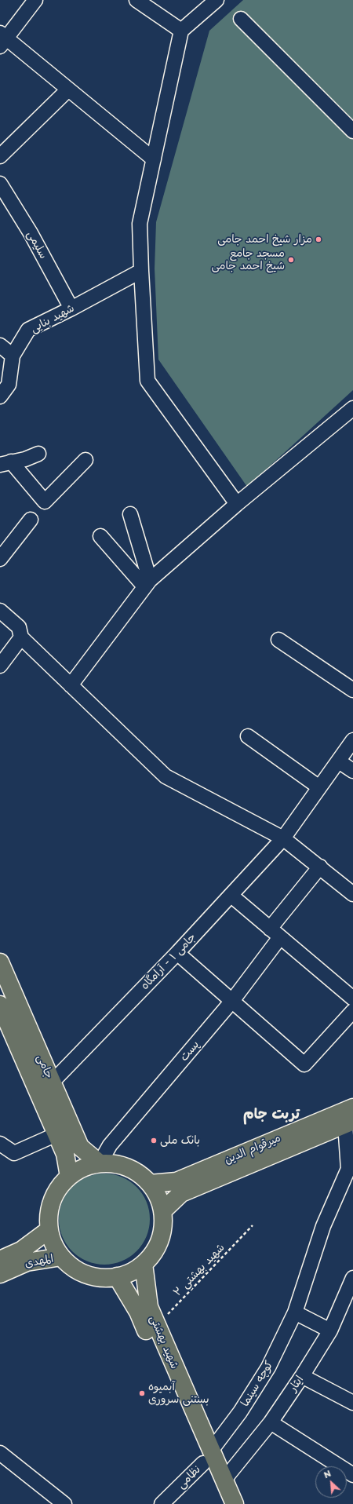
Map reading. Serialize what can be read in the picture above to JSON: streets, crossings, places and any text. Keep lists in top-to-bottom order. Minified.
{"streets":{"main road":["جامی","میرقوام الدین","المهدی","شهید بهشتی"],"street":["سلیمی","شهید بنایی","جامی ۱ - آرامگاه","پست","کوچه سینما","ایثار","نظامی"],"path":["شهید بهشتی ۲"]},"crossings":[["سلیمی","شهید بنایی"],["جامی ۱ - آرامگاه","جامی"],["پست","جامی"],["میرقوام الدین","کوچه سینما"],["شهید بهشتی ۲","شهید بهشتی"],["شهید بهشتی","کوچه سینما"],["شهید بهشتی","ایثار"],["شهید بهشتی","نظامی"],["کوچه سینما","نظامی"]],"districts":["تربت جام"],"places":["مزار شیخ احمد جامی","مسجد جامع شیخ احمد جامی","بانک ملی","آبمیوه بستنی سروری"],"north":"top left"}
